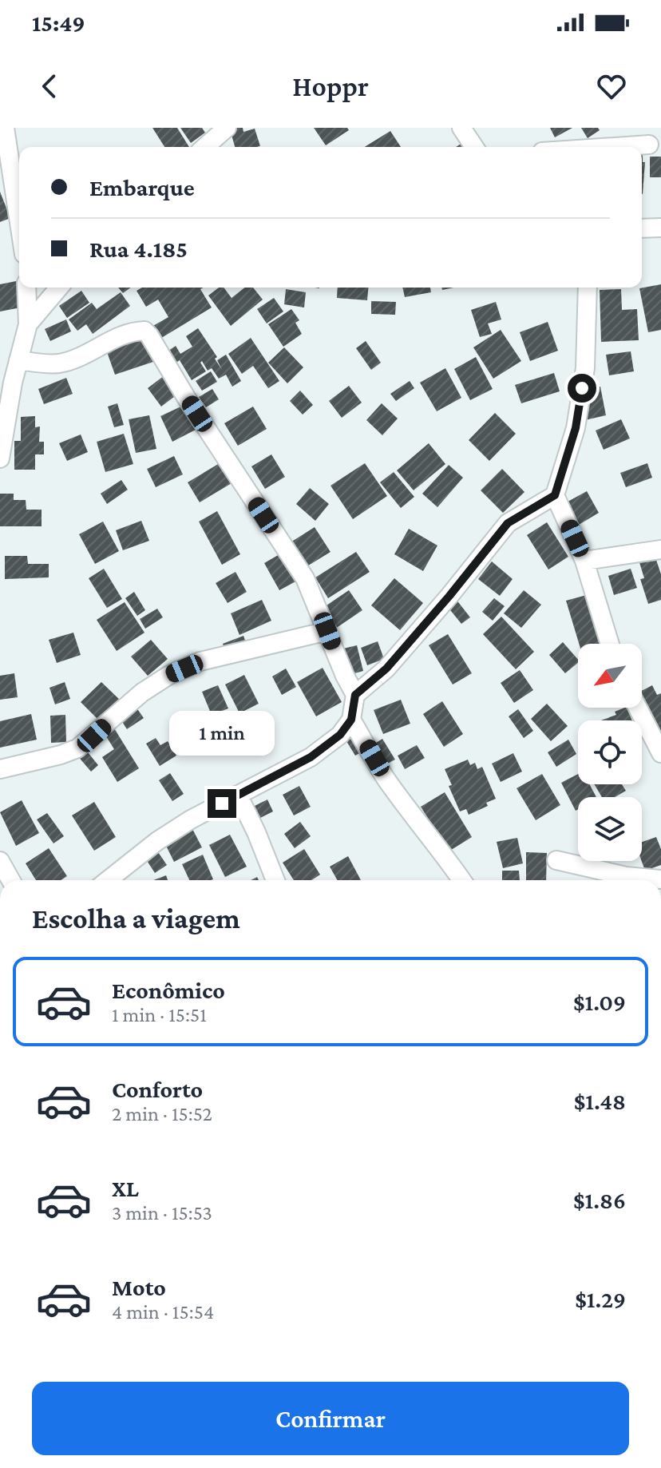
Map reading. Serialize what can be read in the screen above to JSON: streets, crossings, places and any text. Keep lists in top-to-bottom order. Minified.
{"north":"bottom left","page":{"status":"15:49","header":"Hoppr","banner":["Embarque","Rua 4.185"],"bubble":"1 min","heading":"Escolha a viagem","list":[{"name":"Econômico","note":"1 min · 15:51","value":"$1.09"},{"name":"Conforto","note":"2 min · 15:52","value":"$1.48"},{"name":"XL","note":"3 min · 15:53","value":"$1.86"},{"name":"Moto","note":"4 min · 15:54","value":"$1.29"}],"buttons":"Confirmar"}}
